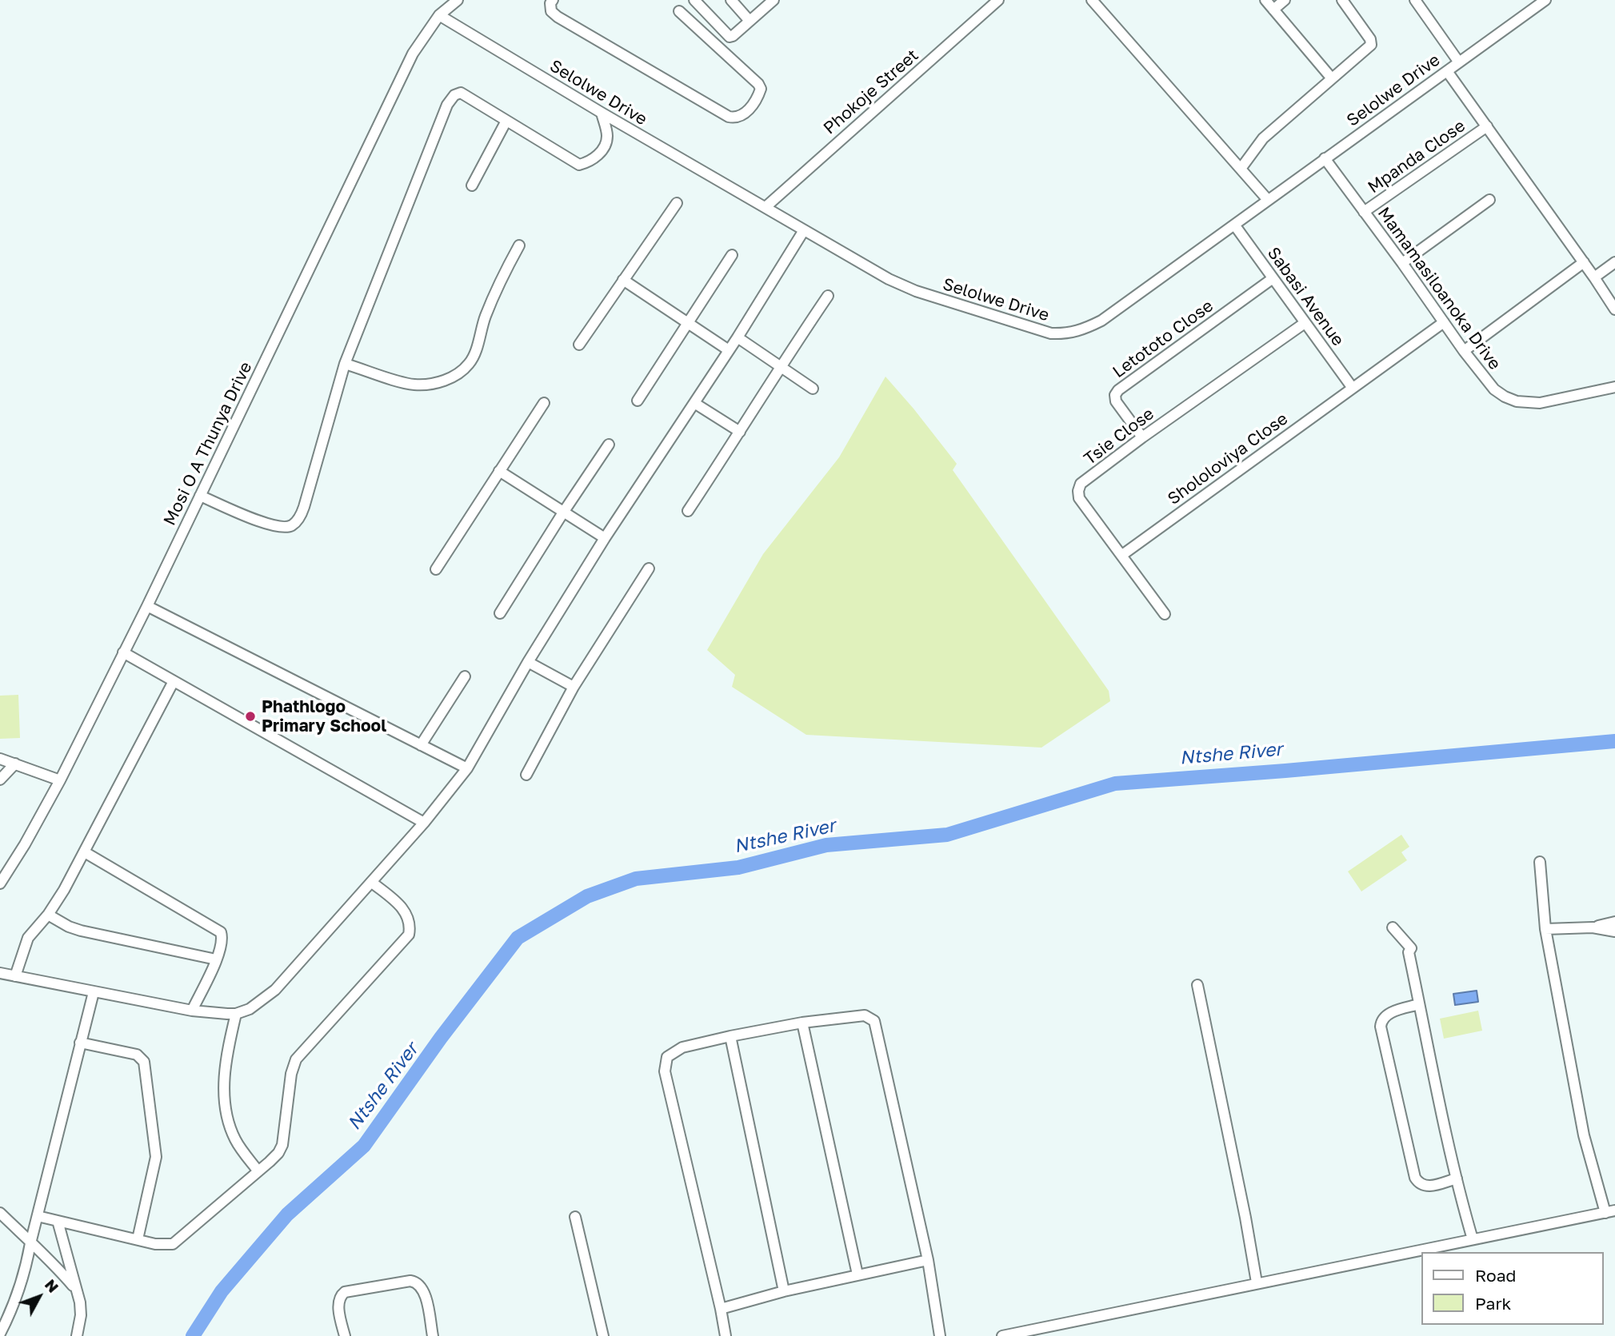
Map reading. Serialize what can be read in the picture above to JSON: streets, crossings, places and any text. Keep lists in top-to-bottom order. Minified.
{"streets":{"street":["Selolwe Drive","Phokoje Street","Mpanda Close","Mamamasiloanoka Drive","Sabasi Avenue","Letototo Close","Tsie Close","Mosi O A Thunya Drive","Shololoviya Close"]},"crossings":[["Selolwe Drive","Phokoje Street"],["Selolwe Drive","Mamamasiloanoka Drive"],["Selolwe Drive","Sabasi Avenue"],["Selolwe Drive","Mosi O A Thunya Drive"],["Mpanda Close","Mamamasiloanoka Drive"],["Mamamasiloanoka Drive","Shololoviya Close"],["Sabasi Avenue","Letototo Close"],["Sabasi Avenue","Tsie Close"],["Sabasi Avenue","Shololoviya Close"],["Letototo Close","Tsie Close"],["Tsie Close","Shololoviya Close"]],"water":["Ntshe River"],"places":["Phathlogo Primary School"],"legend":["Road","Park"],"north":"top right"}
